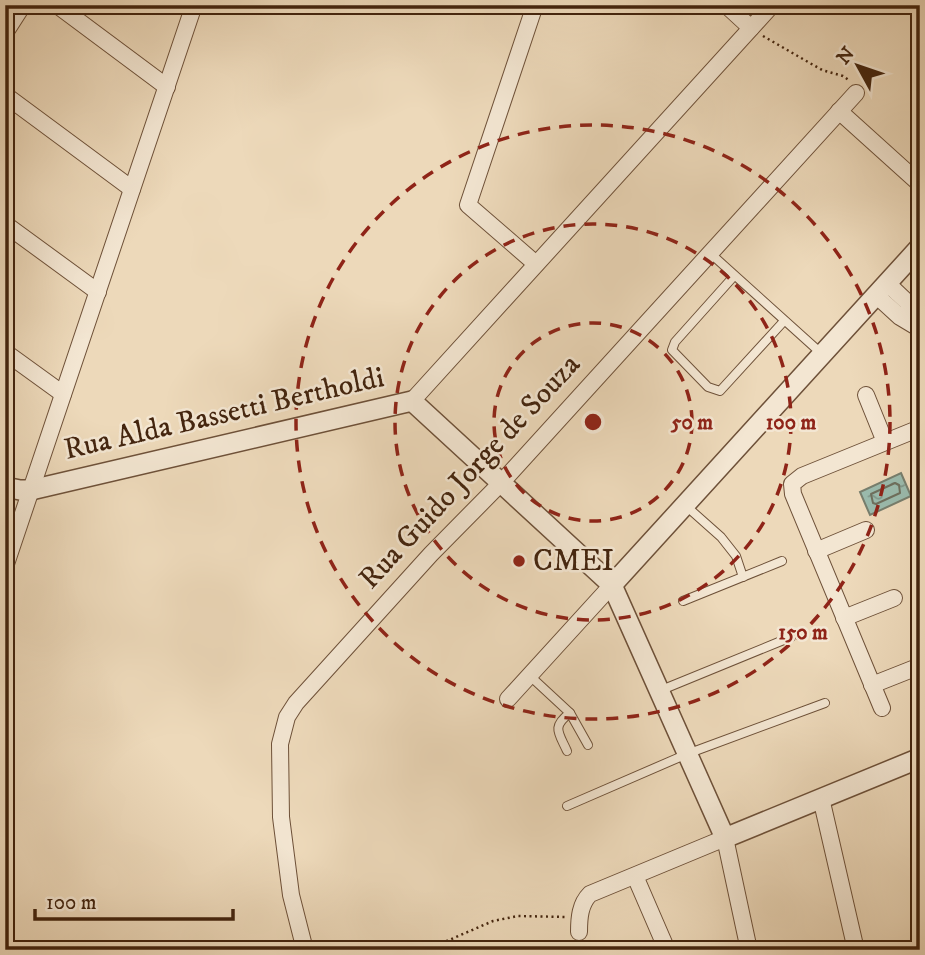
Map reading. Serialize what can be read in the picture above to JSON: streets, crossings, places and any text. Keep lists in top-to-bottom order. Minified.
{"streets":{"street":["Rua Alda Bassetti Bertholdi","Rua Guido Jorge de Souza"]},"crossings":[["Rua Alda Bassetti Bertholdi","Rua Guido Jorge de Souza"]],"places":["CMEI"],"scale_bar":"100 m","north":"top left","rings":["50 m","100 m","150 m"]}
